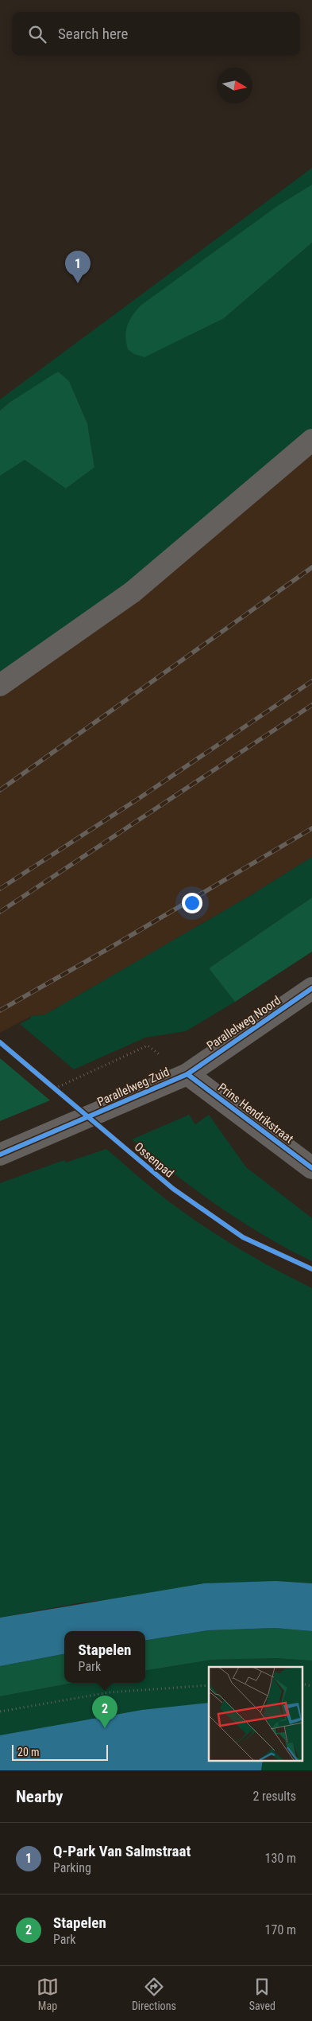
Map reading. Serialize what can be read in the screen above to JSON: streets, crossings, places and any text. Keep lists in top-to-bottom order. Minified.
{"streets":{"street":["Parallelweg Noord","Parallelweg Zuid","Prins Hendrikstraat"],"cycle path":["Ossenpad"]},"crossings":[["Parallelweg Noord","Parallelweg Zuid"],["Parallelweg Noord","Prins Hendrikstraat"],["Parallelweg Zuid","Prins Hendrikstraat"]],"scale_bar":"20 m","north":"right","page":{"search":"Search here","pins":["1","2"],"popup":["Stapelen","Park"],"scale":"20 m","heading":["Nearby","2 results"],"list":[{"mark":"1","name":"Q-Park Van Salmstraat","note":"Parking","value":"130 m"},{"mark":"2","name":"Stapelen","note":"Park","value":"170 m"}],"nav":["Map","Directions","Saved"]}}
